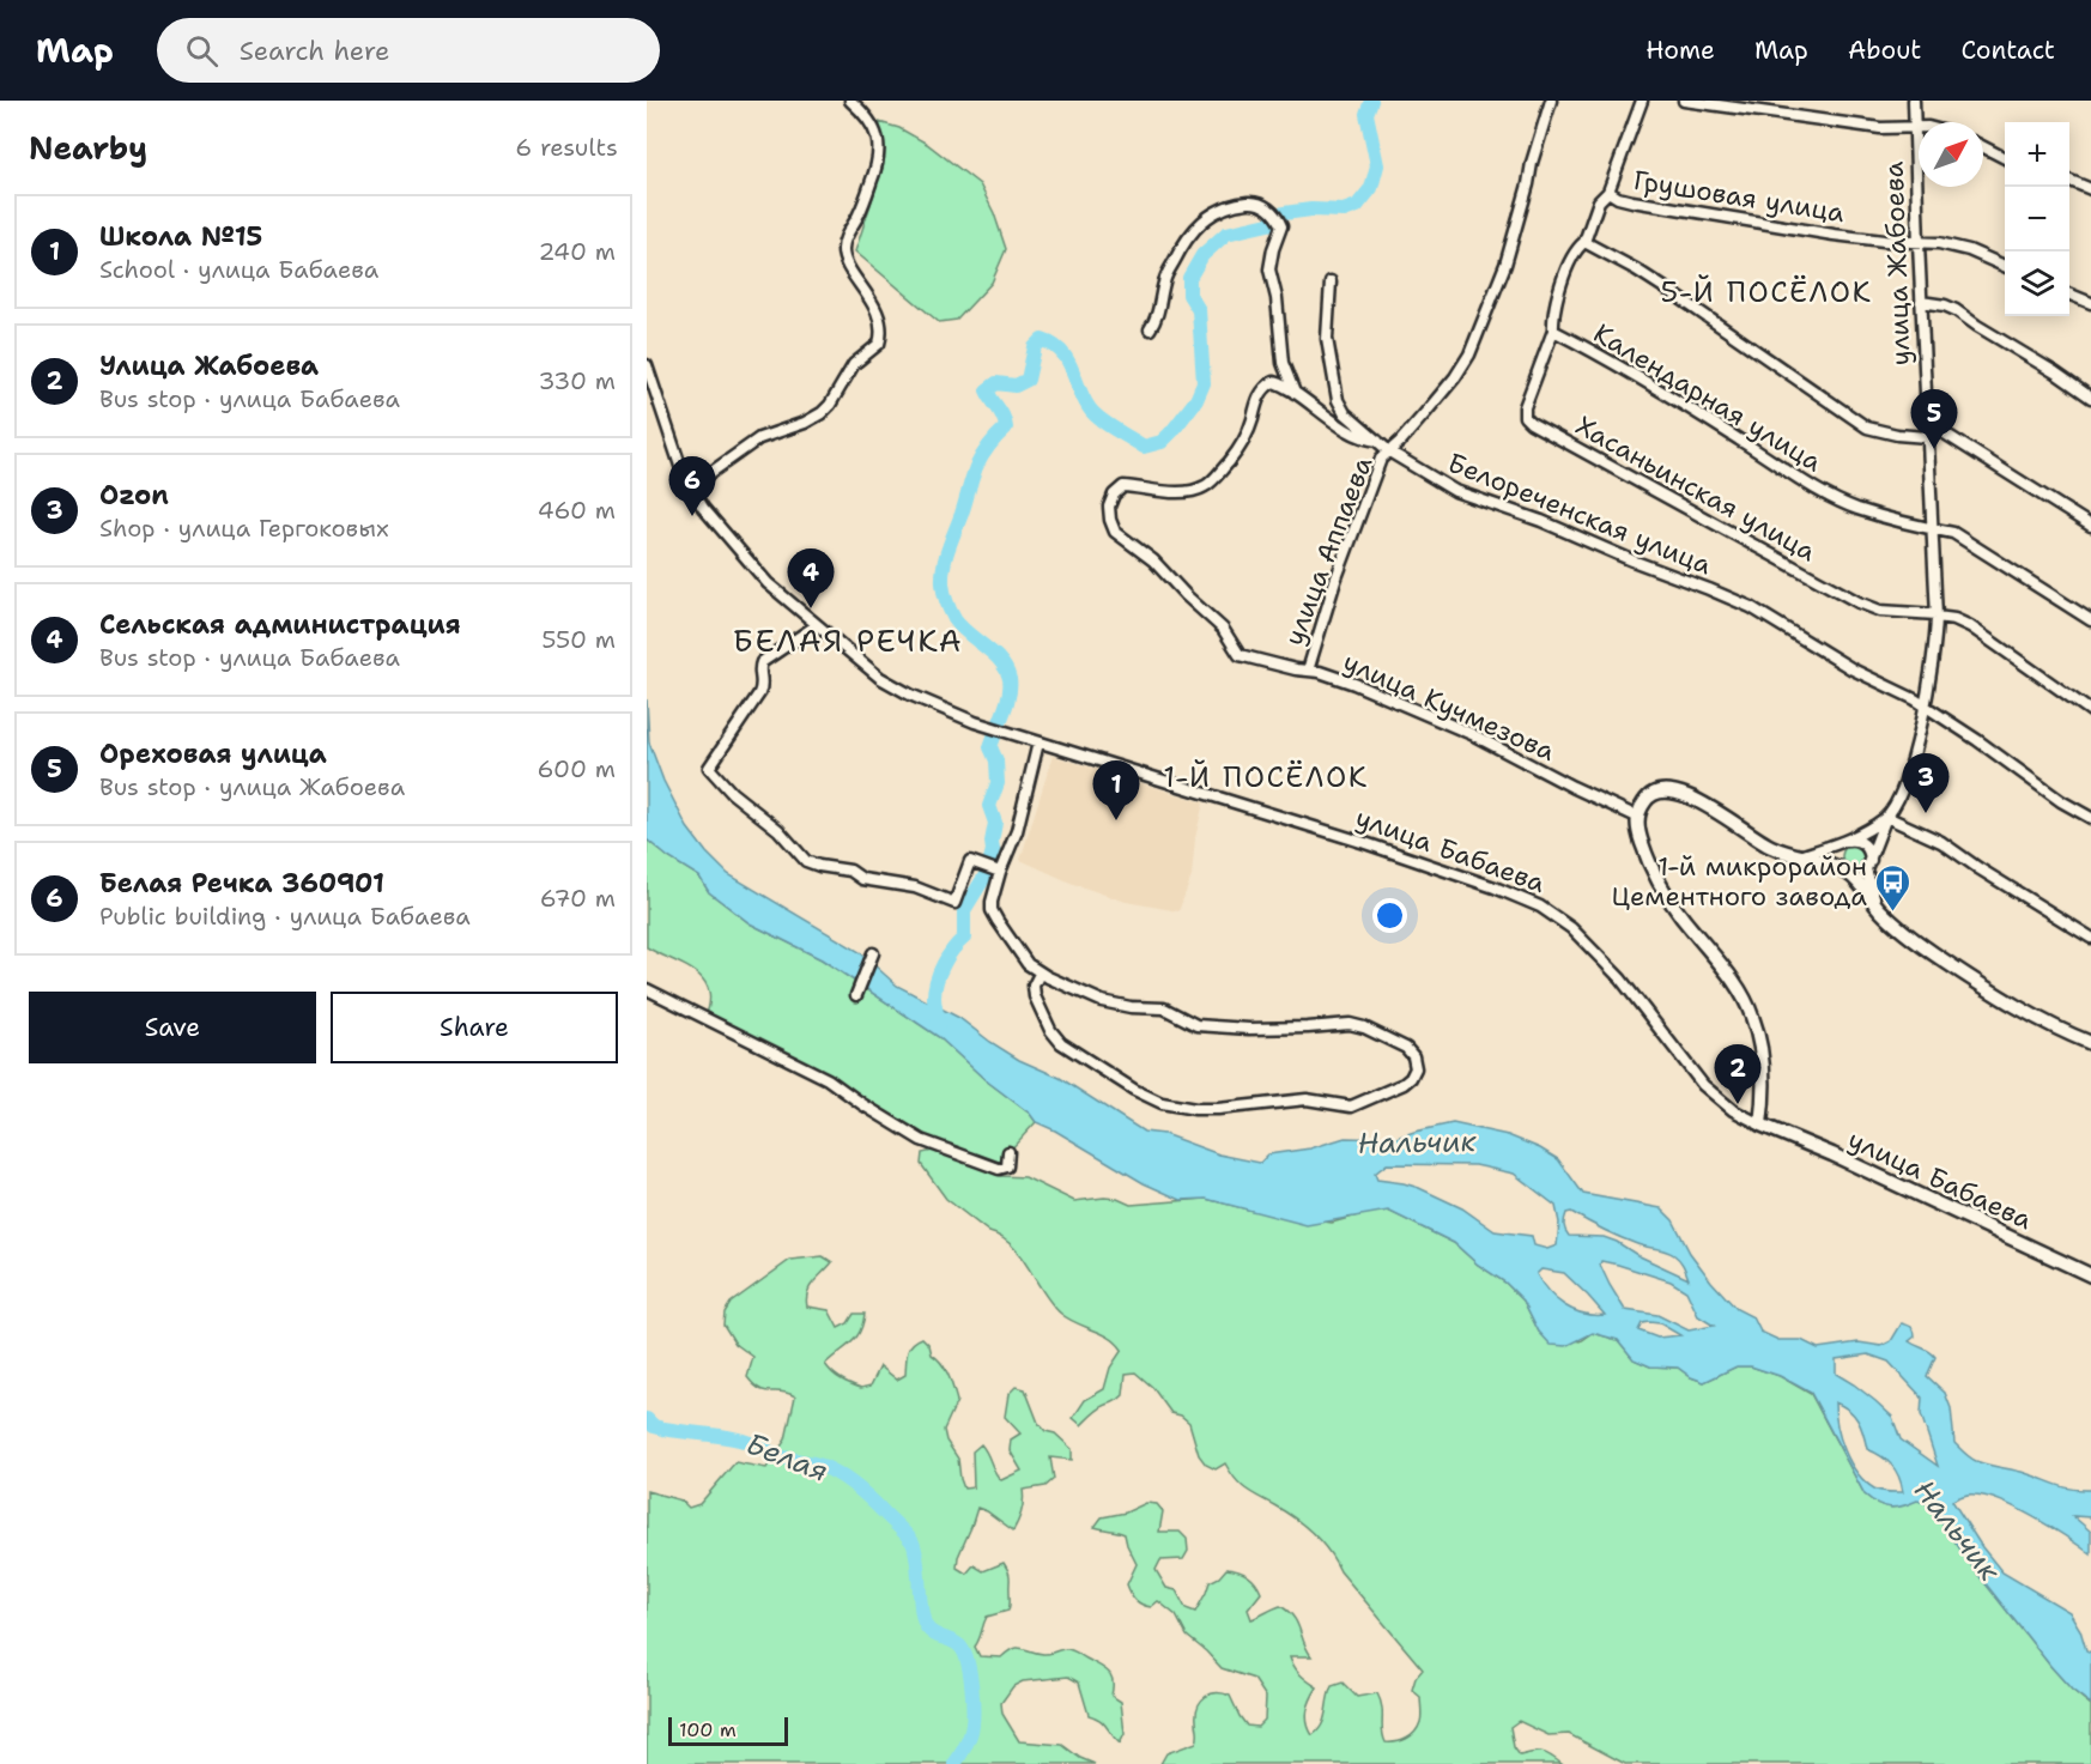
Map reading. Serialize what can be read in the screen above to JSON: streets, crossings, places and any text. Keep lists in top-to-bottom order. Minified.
{"streets":{"street":["Грушовая улица","улица Жабоева","Календарная улица","Хасаньинская улица","Белореченская улица","улица Аппаева","улица Кучмезова","улица Бабаева"]},"crossings":[["Грушовая улица","улица Жабоева"],["Грушовая улица","Календарная улица"],["улица Жабоева","Календарная улица"],["улица Жабоева","Хасаньинская улица"],["улица Жабоева","Белореченская улица"],["Календарная улица","Хасаньинская улица"],["Белореченская улица","улица Аппаева"],["Белореченская улица","улица Кучмезова"],["улица Аппаева","улица Кучмезова"]],"districts":["5-Й ПОСЁЛОК","БЕЛАЯ РЕЧКА","1-Й ПОСЁЛОК"],"water":["Нальчик","Белая"],"places":{"bus stop":["1-й микрорайон Цементного завода"]},"scale_bar":"100 m","north":"top right","page":{"header":"Map","search":"Search here","nav":["Home","Map","About","Contact"],"heading":["Nearby","6 results"],"map_buttons":["+","−"],"list":[{"mark":"1","name":"Школа №15","note":"School · улица Бабаева","value":"240 m"},{"mark":"2","name":"Улица Жабоева","note":"Bus stop · улица Бабаева","value":"330 m"},{"mark":"3","name":"Ozon","note":"Shop · улица Гергоковых","value":"460 m"},{"mark":"4","name":"Сельская администрация","note":"Bus stop · улица Бабаева","value":"550 m"},{"mark":"5","name":"Ореховая улица","note":"Bus stop · улица Жабоева","value":"600 m"},{"mark":"6","name":"Белая Речка 360901","note":"Public building · улица Бабаева","value":"670 m"}],"pins":["5","6","4","3","1","2"],"buttons":["Save","Share"],"scale":"100 m"}}
